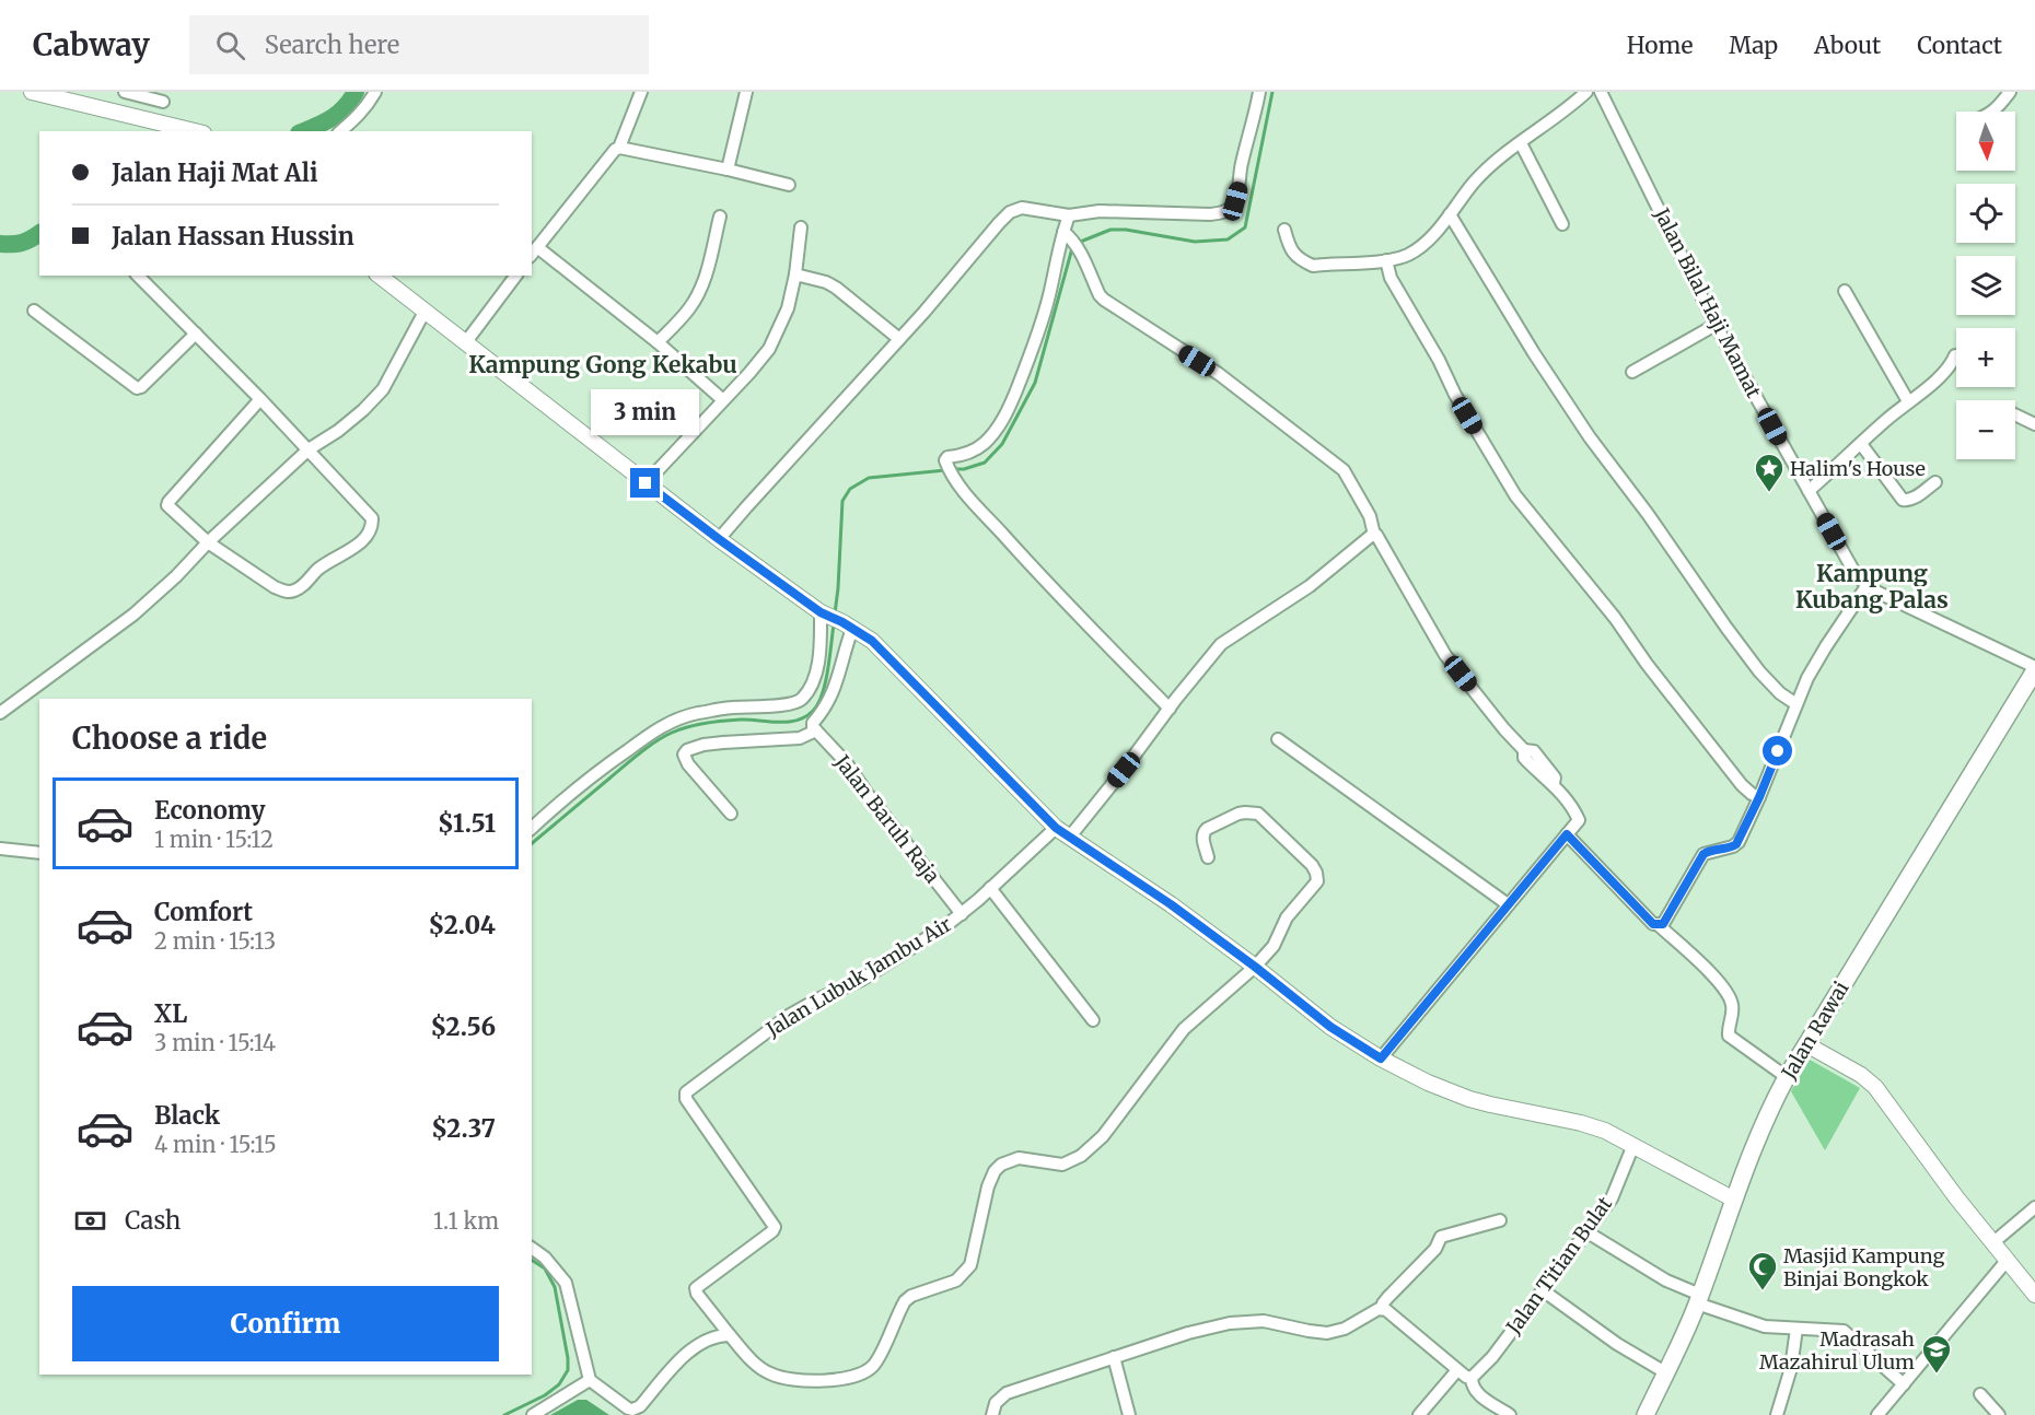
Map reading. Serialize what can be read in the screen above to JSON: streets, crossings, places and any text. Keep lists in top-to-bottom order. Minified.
{"streets":{"main road":["Jalan Rawai"],"street":["Jalan Bilal Haji Mamat","Jalan Baruh Raja","Jalan Lubuk Jambu Air","Jalan Titian Bulat"]},"crossings":[["Jalan Bilal Haji Mamat","Jalan Rawai"],["Jalan Baruh Raja","Jalan Lubuk Jambu Air"]],"districts":["Kampung Gong Kekabu","Kampung Kubang Palas"],"places":{"place":["Halim's House"],"mosque":["Masjid Kampung Binjai Bongkok"],"school or university":["Madrasah Mazahirul Ulum"]},"north":"bottom","page":{"header":"Cabway","search":"Search here","nav":["Home","Map","About","Contact"],"map_buttons":["+","−"],"banner":["Jalan Haji Mat Ali","Jalan Hassan Hussin"],"bubble":"3 min","heading":"Choose a ride","list":[{"name":"Economy","note":"1 min · 15:12","value":"$1.51"},{"name":"Comfort","note":"2 min · 15:13","value":"$2.04"},{"name":"XL","note":"3 min · 15:14","value":"$2.56"},{"name":"Black","note":"4 min · 15:15","value":"$2.37"}],"pay":["Cash","1.1 km"],"buttons":"Confirm"}}
